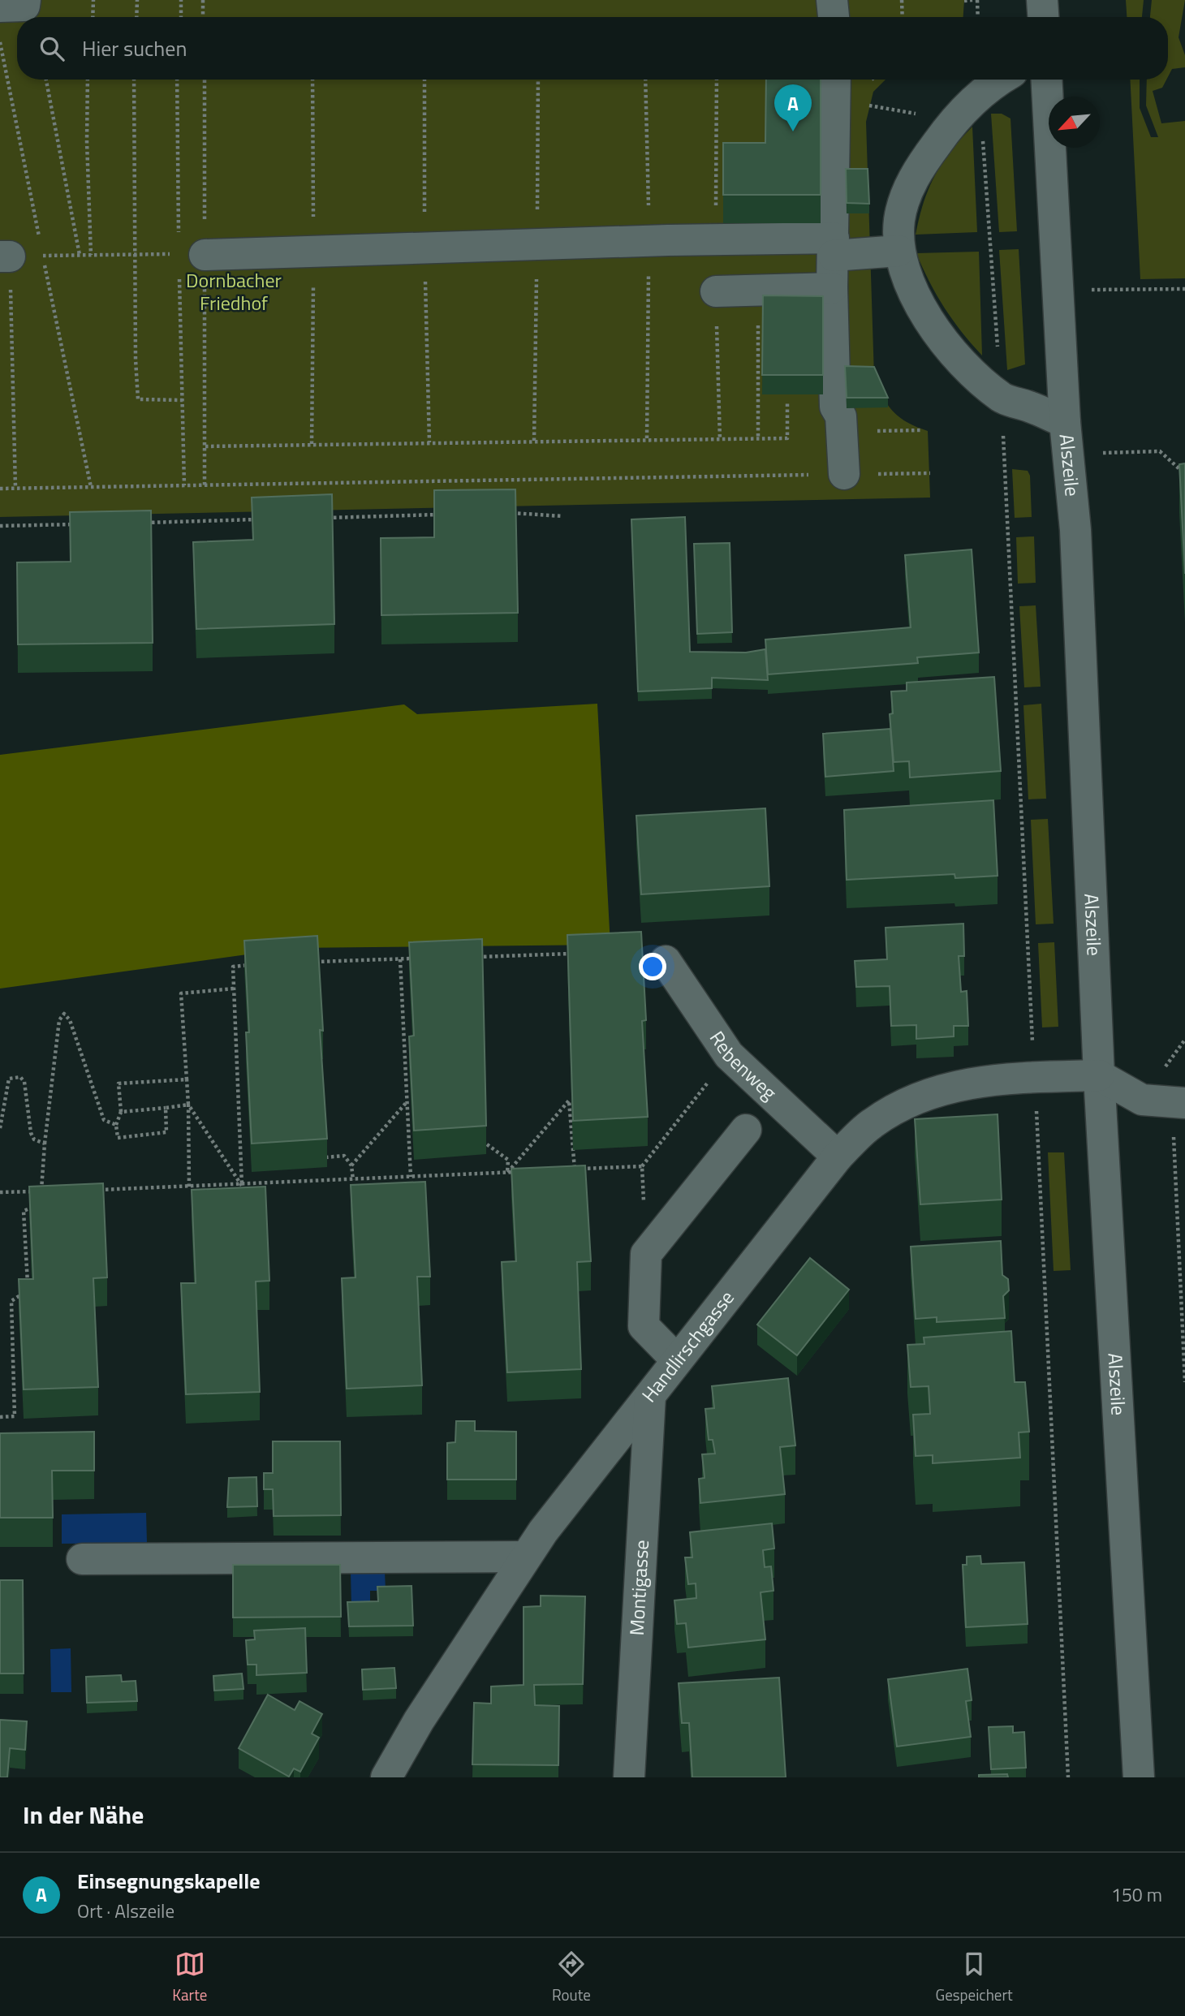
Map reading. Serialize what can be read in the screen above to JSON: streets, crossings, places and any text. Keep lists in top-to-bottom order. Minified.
{"streets":{"street":["Alszeile","Rebenweg","Handlirschgasse","Montigasse"]},"crossings":[["Alszeile","Handlirschgasse"],["Rebenweg","Handlirschgasse"],["Handlirschgasse","Montigasse"]],"parks":["Dornbacher Friedhof"],"north":"bottom left","page":{"search":"Hier suchen","pins":"A","heading":"In der Nähe","list":[{"mark":"A","name":"Einsegnungskapelle","note":"Ort · Alszeile","value":"150 m"}],"nav":["Karte","Route","Gespeichert"]}}
